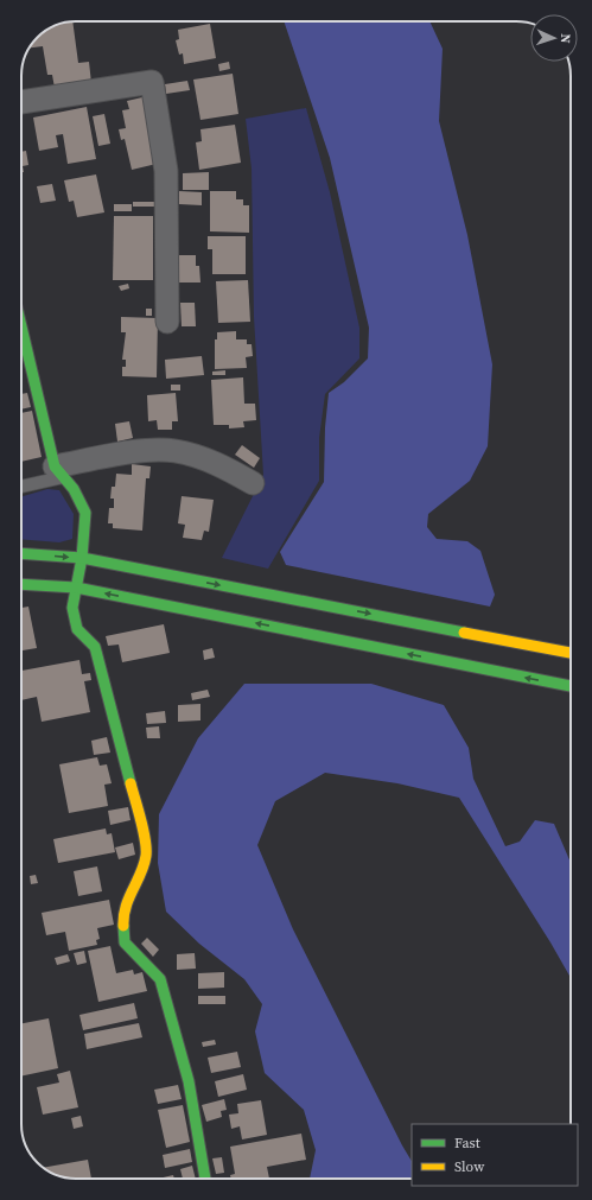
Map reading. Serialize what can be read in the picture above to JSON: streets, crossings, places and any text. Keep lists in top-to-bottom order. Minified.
{"legend":["Fast","Slow"],"north":"right"}
